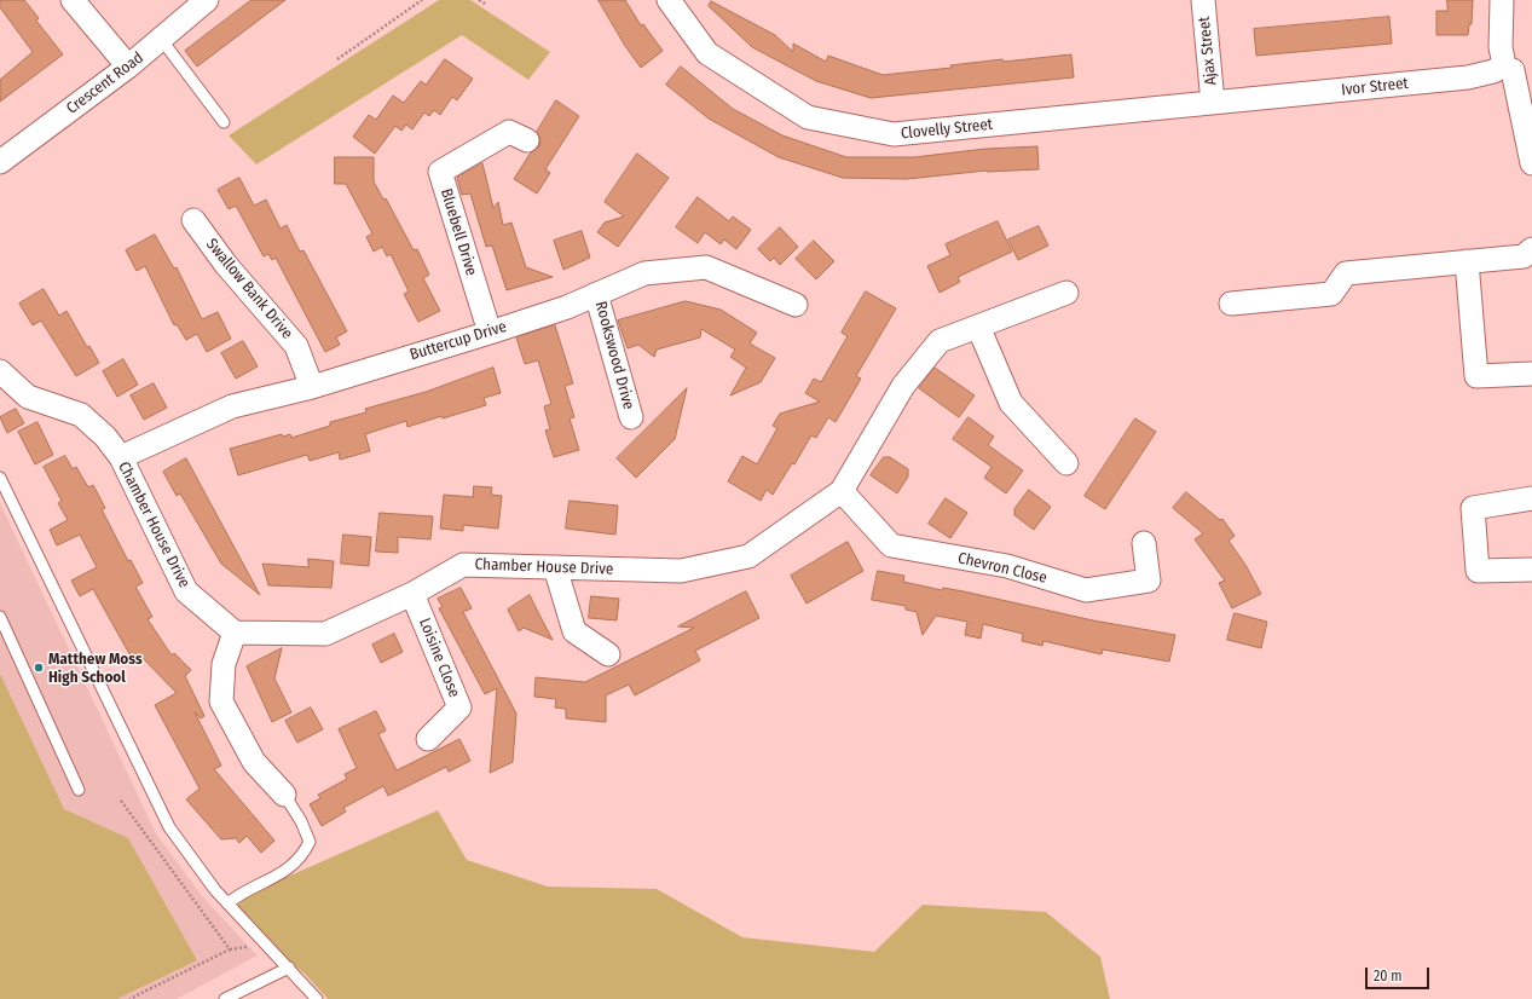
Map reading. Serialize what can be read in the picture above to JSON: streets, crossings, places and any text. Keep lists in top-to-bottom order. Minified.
{"streets":{"street":["Ajax Street","Crescent Road","Ivor Street","Clovelly Street","Bluebell Drive","Swallow Bank Drive","Buttercup Drive","Rookswood Drive","Chamber House Drive","Chevron Close","Loisine Close"]},"crossings":[["Ajax Street","Ivor Street"],["Ajax Street","Clovelly Street"],["Ivor Street","Clovelly Street"],["Bluebell Drive","Buttercup Drive"],["Swallow Bank Drive","Buttercup Drive"],["Buttercup Drive","Rookswood Drive"],["Buttercup Drive","Chamber House Drive"],["Chamber House Drive","Chevron Close"],["Chamber House Drive","Loisine Close"]],"places":["Matthew Moss High School"],"scale_bar":"20 m"}
